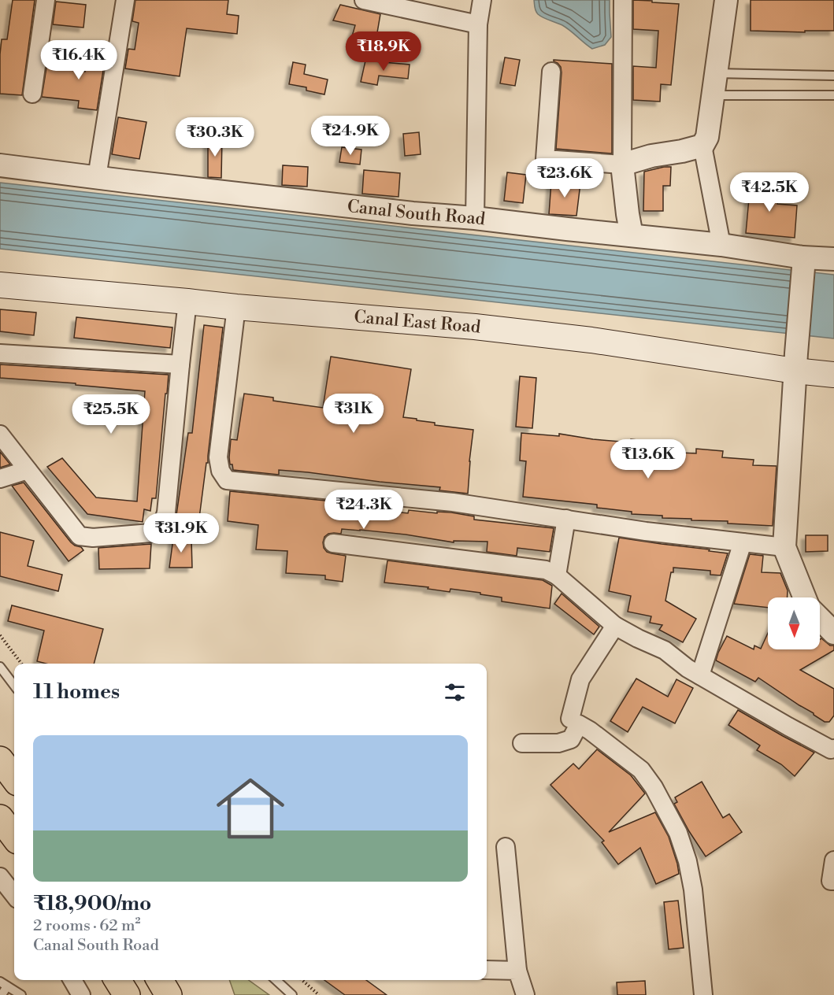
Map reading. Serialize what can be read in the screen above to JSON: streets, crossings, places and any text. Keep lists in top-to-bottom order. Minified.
{"streets":{"main road":["Canal East Road"],"street":["Canal South Road"]},"north":"bottom","page":{"price":["₹18.9K","₹16.4K","₹24.9K","₹30.3K","₹23.6K","₹42.5K","₹31K","₹25.5K","₹13.6K","₹24.3K","₹31.9K"],"heading":"11 homes","list":[{"name":"₹18,900/mo","note":"2 rooms · 62 m² · Canal South Road"}]}}
